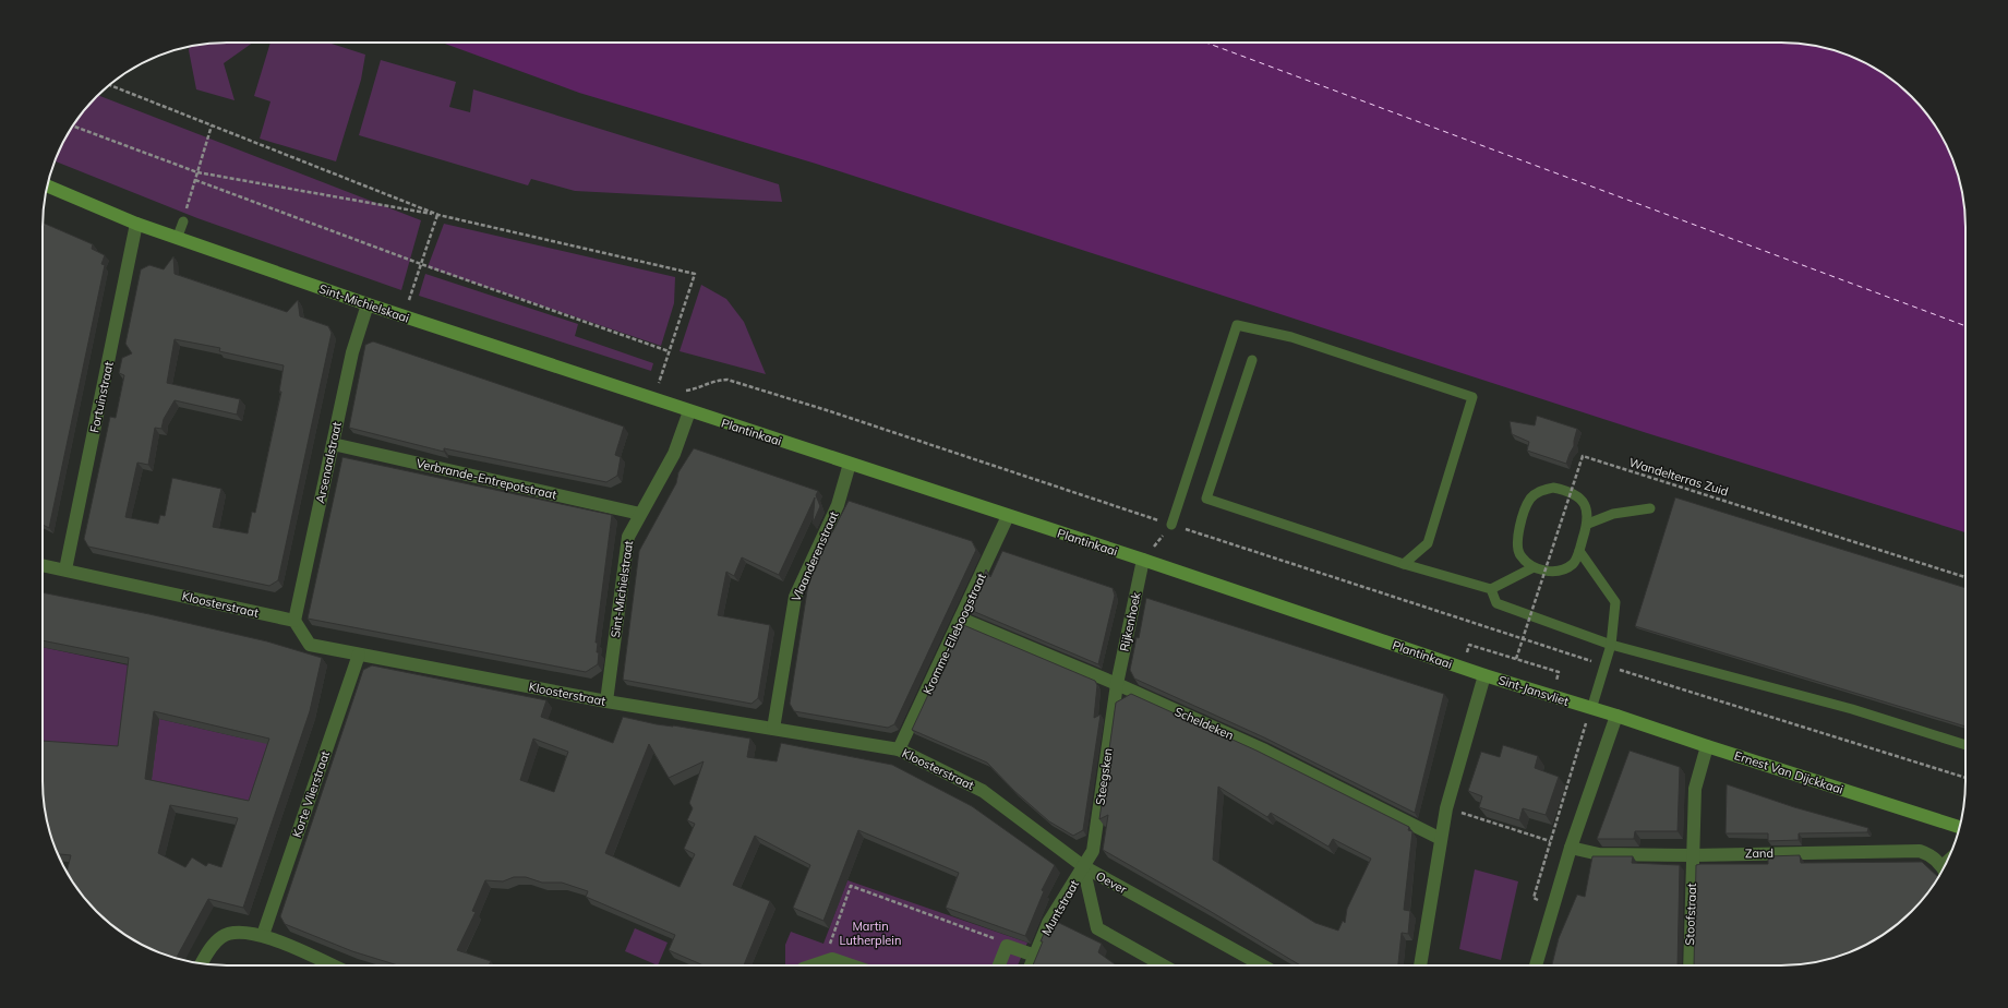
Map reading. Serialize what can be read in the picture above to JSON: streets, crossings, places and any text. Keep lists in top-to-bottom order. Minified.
{"streets":{"street":["Sint-Michielskaai","Fortuinstraat","Plantinkaai","Arsenaalstraat","Verbrande-Entrepotstraat","Vlaanderenstraat","Sint-Michielstraat","Kloosterstraat","Rijkenhoek","Kromme-Elleboogstraat","Sint-Jansvliet","Scheldeken","Ernest Van Dijckkaai","Steegsken","Korte Vlierstraat","Zand","Oever","Muntstraat","Stoofstraat"],"path":["Wandelterras Zuid"]},"crossings":[["Sint-Michielskaai","Fortuinstraat"],["Sint-Michielskaai","Plantinkaai"],["Sint-Michielskaai","Arsenaalstraat"],["Sint-Michielskaai","Sint-Michielstraat"],["Fortuinstraat","Kloosterstraat"],["Plantinkaai","Vlaanderenstraat"],["Plantinkaai","Sint-Michielstraat"],["Plantinkaai","Rijkenhoek"],["Plantinkaai","Kromme-Elleboogstraat"],["Plantinkaai","Sint-Jansvliet"],["Arsenaalstraat","Verbrande-Entrepotstraat"],["Arsenaalstraat","Kloosterstraat"],["Verbrande-Entrepotstraat","Sint-Michielstraat"],["Vlaanderenstraat","Kloosterstraat"],["Sint-Michielstraat","Kloosterstraat"],["Kloosterstraat","Kromme-Elleboogstraat"],["Kloosterstraat","Steegsken"],["Kloosterstraat","Korte Vlierstraat"],["Kloosterstraat","Oever"],["Kloosterstraat","Muntstraat"],["Rijkenhoek","Scheldeken"],["Rijkenhoek","Steegsken"],["Kromme-Elleboogstraat","Scheldeken"],["Sint-Jansvliet","Scheldeken"],["Sint-Jansvliet","Ernest Van Dijckkaai"],["Scheldeken","Steegsken"],["Ernest Van Dijckkaai","Stoofstraat"],["Steegsken","Oever"],["Steegsken","Muntstraat"],["Zand","Stoofstraat"],["Oever","Muntstraat"]],"parks":["Martin Lutherplein"]}
